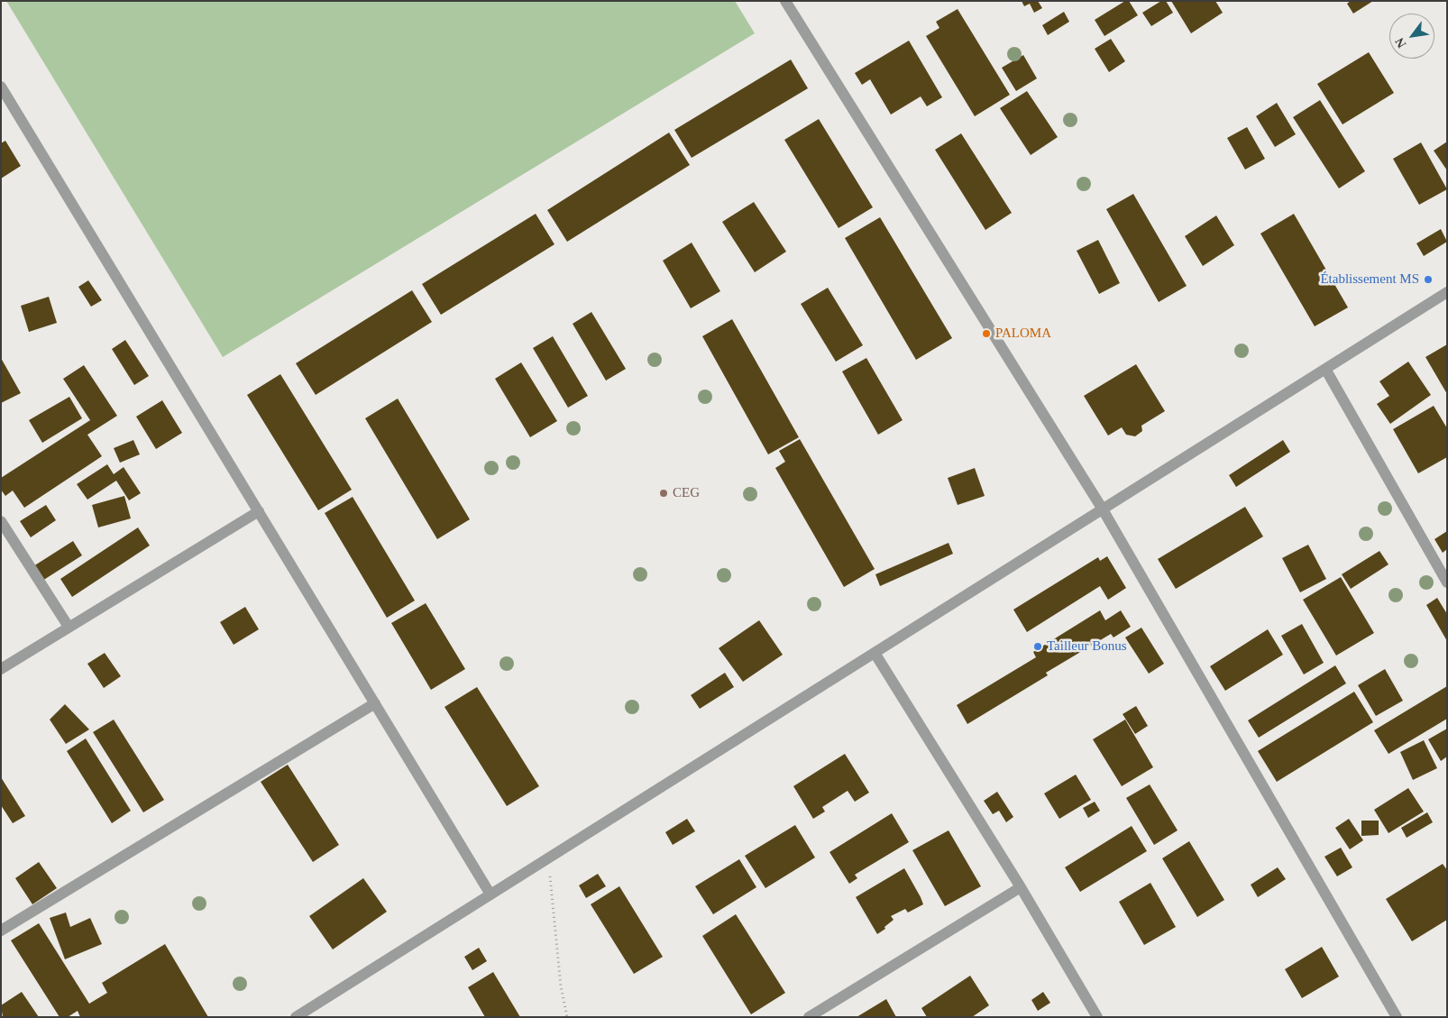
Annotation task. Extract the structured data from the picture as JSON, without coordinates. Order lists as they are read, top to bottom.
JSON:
{
  "places": [
    "Établissement MS",
    "PALOMA",
    "CEG",
    "Tailleur Bonus"
  ],
  "north": "bottom left"
}
